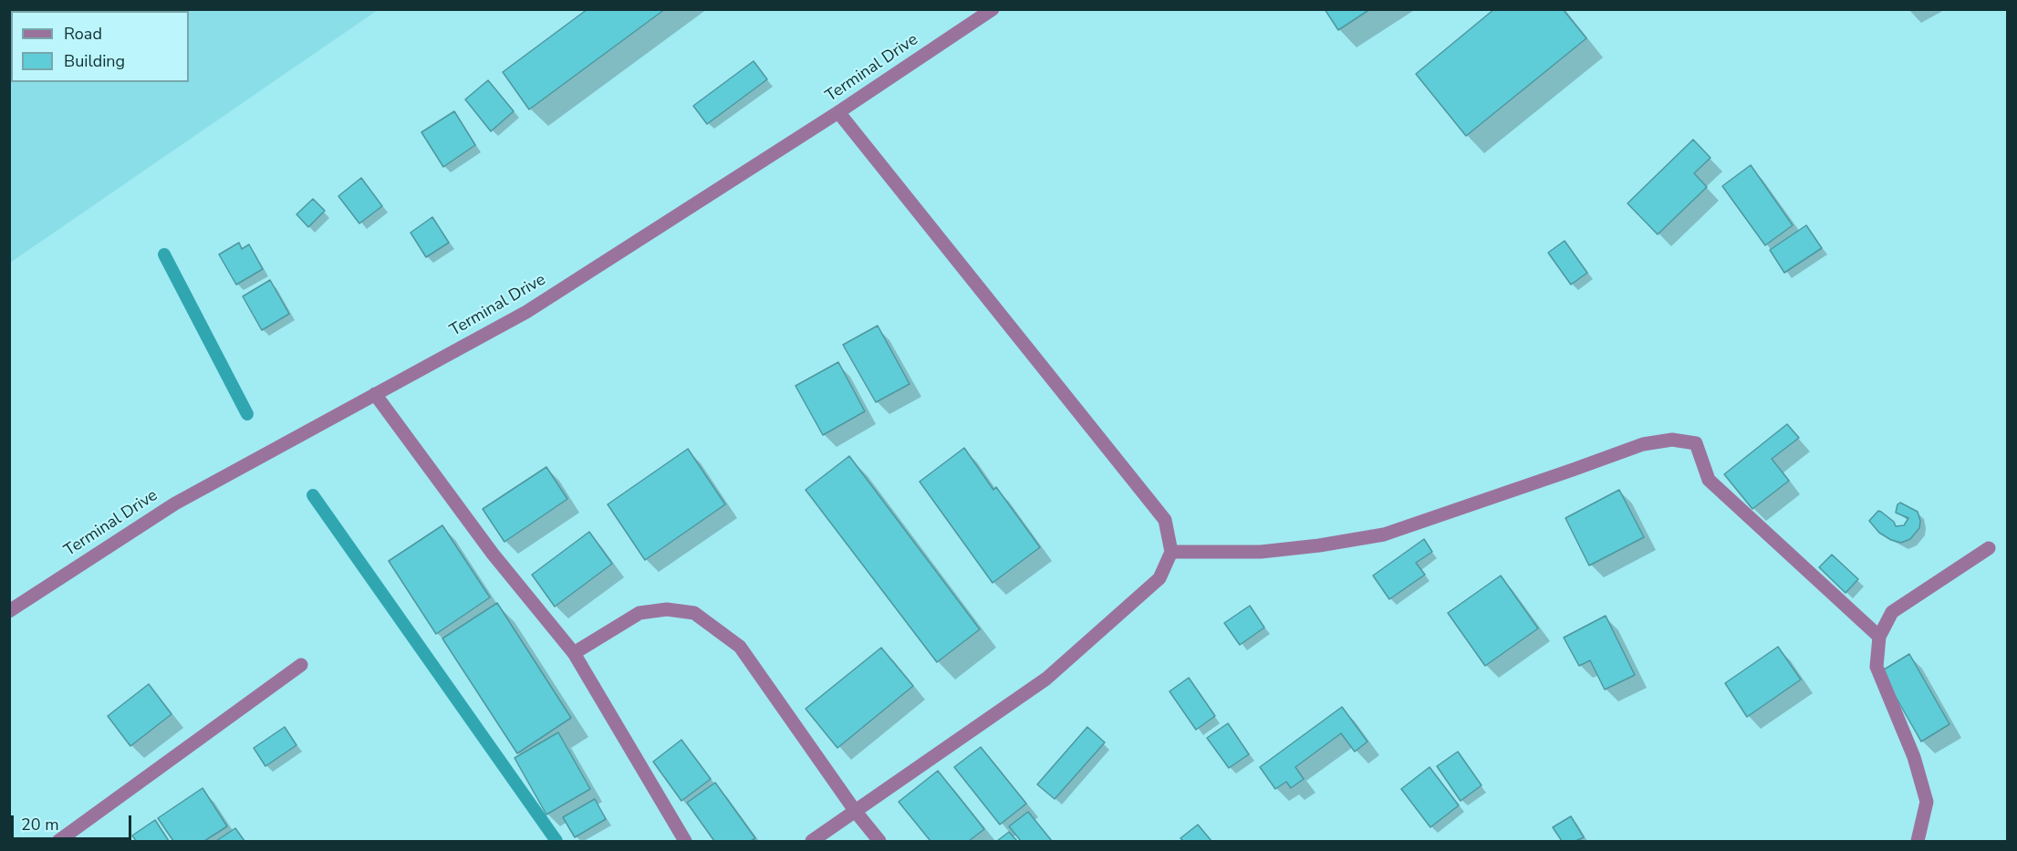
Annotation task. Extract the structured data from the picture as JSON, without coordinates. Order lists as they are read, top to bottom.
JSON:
{
  "streets": {
    "street": ["Terminal Drive"]
  },
  "legend": ["Road", "Building"],
  "scale_bar": "20 m"
}
